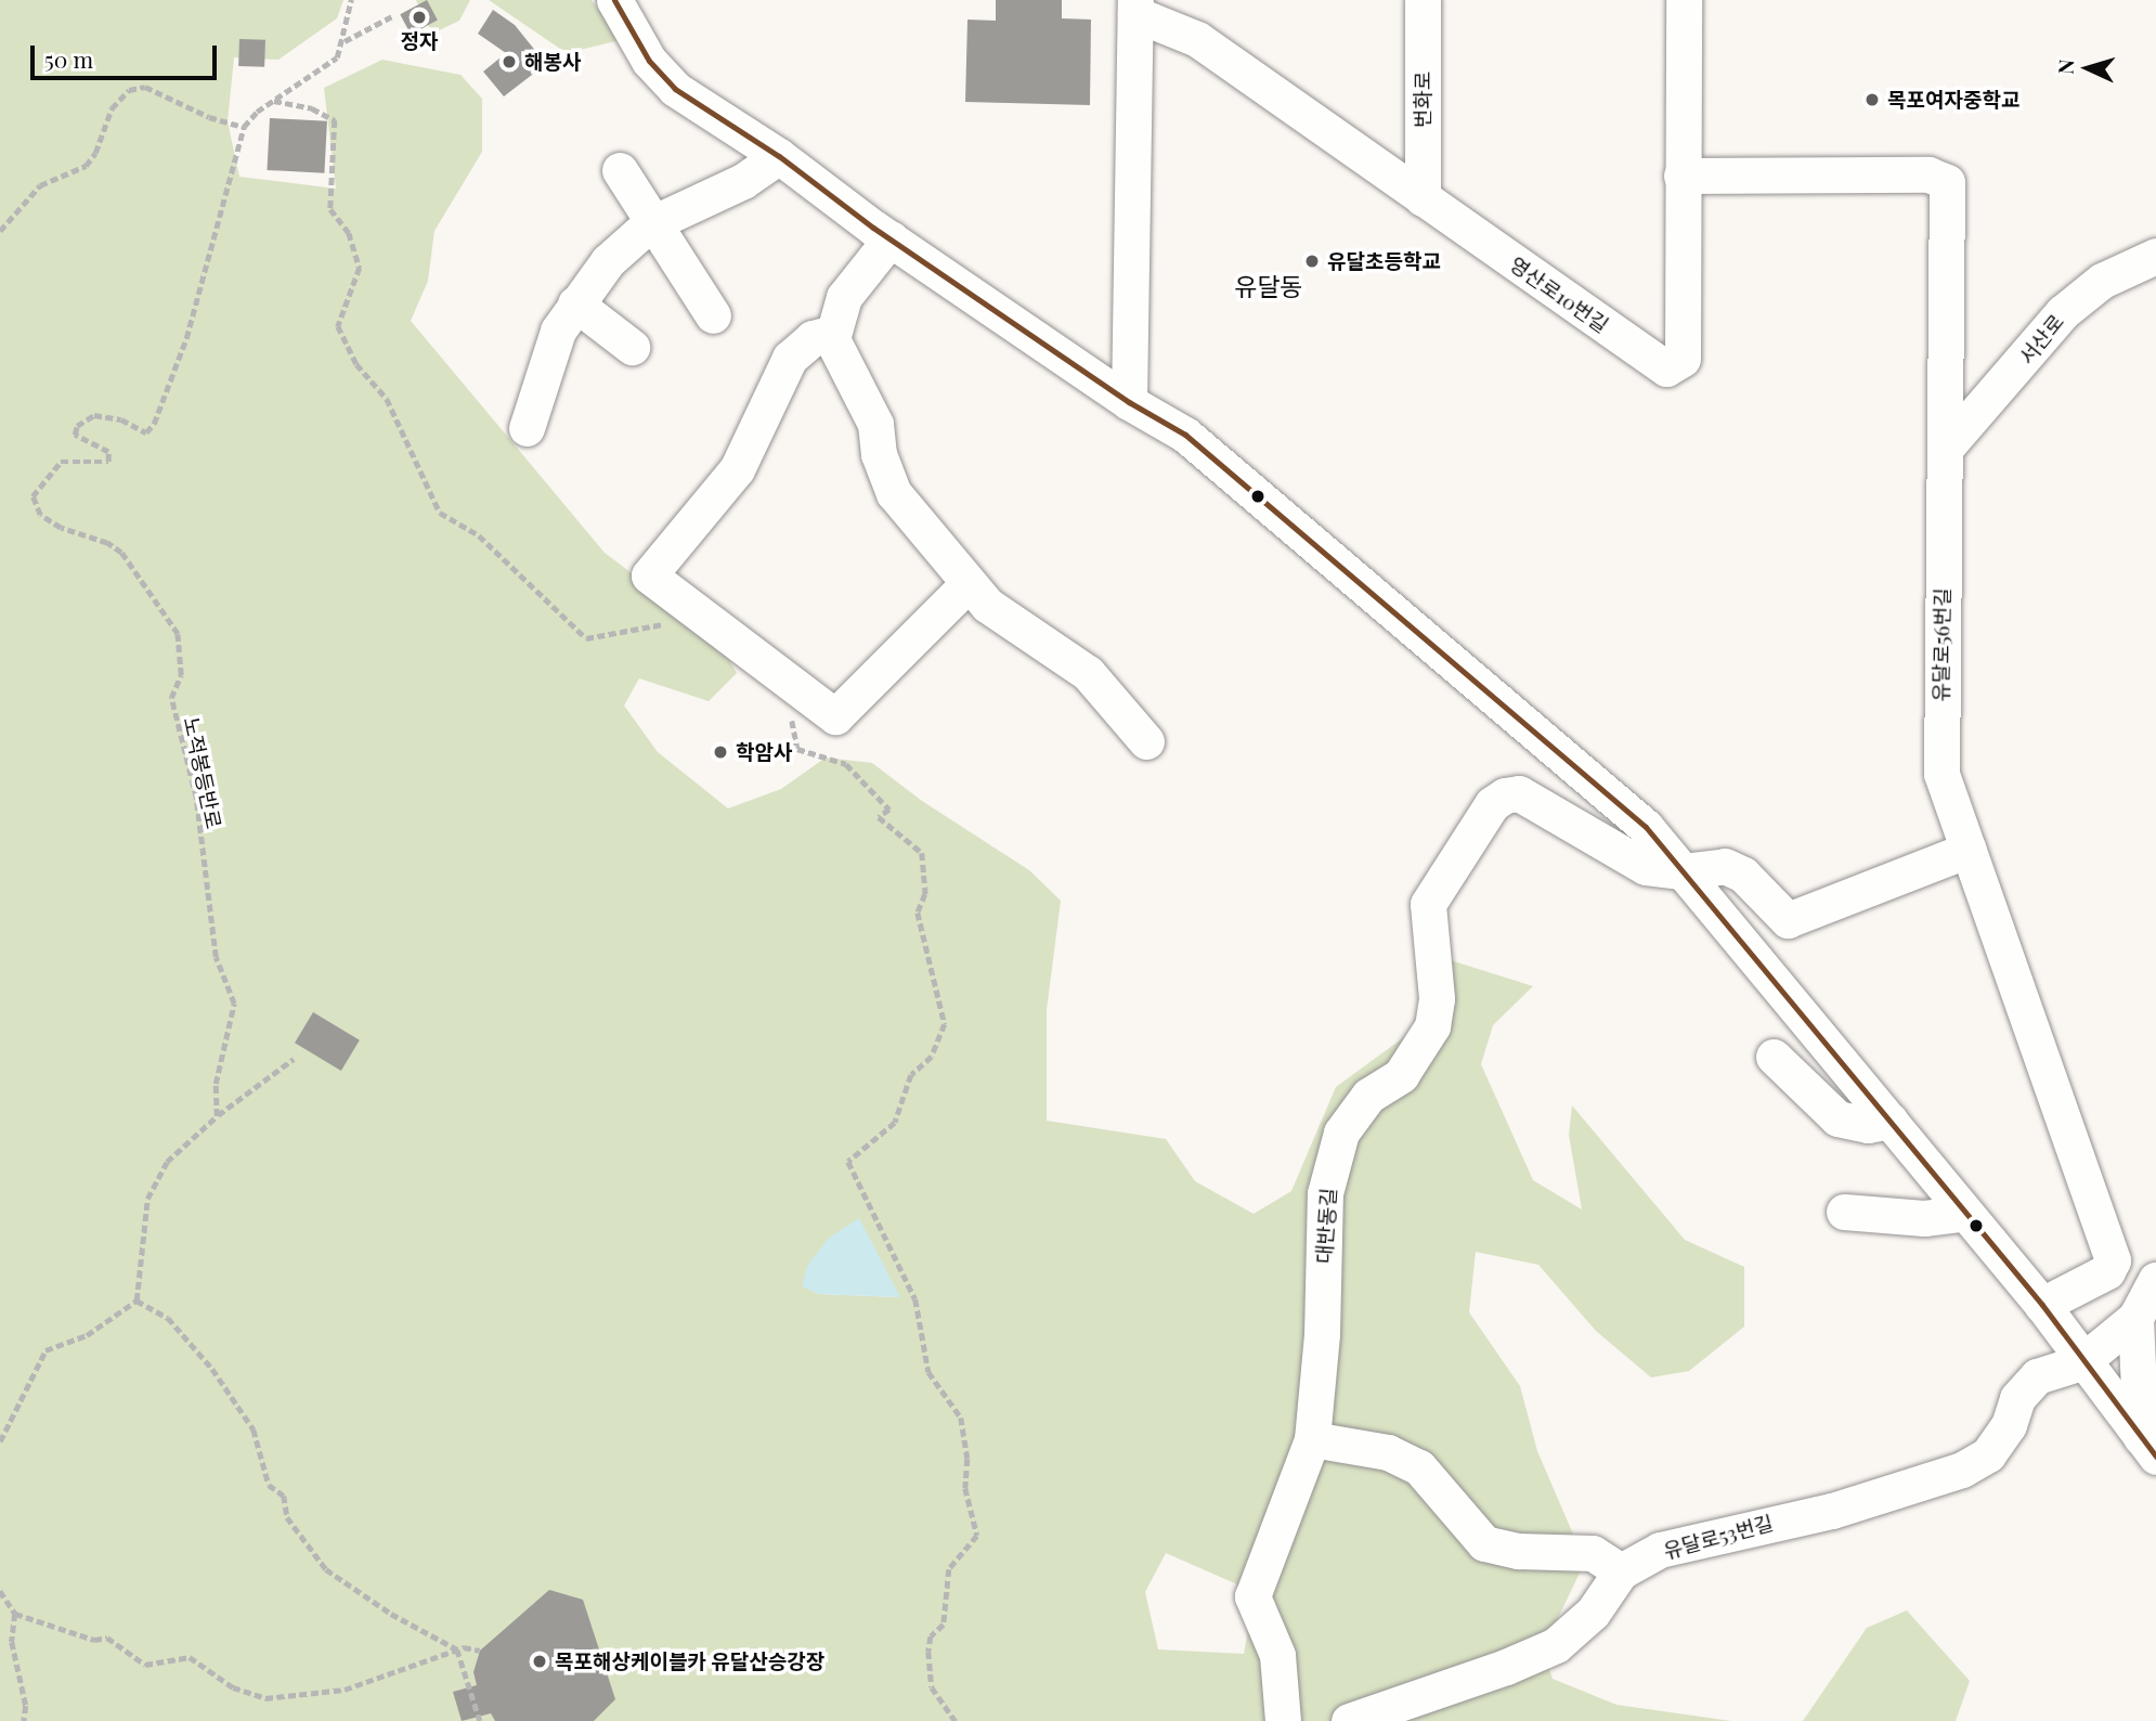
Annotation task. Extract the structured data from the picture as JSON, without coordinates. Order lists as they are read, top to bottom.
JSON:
{
  "streets": {
    "street": [
      "번화로",
      "영산로10번길",
      "서산로",
      "유달로56번길",
      "대반동길",
      "유달로53번길"
    ],
    "path": ["노적봉등반로"]
  },
  "crossings": [
    ["번화로", "영산로10번길"],
    ["영산로10번길", "유달로56번길"],
    ["서산로", "유달로56번길"]
  ],
  "districts": ["유달동"],
  "places": [
    "정자",
    "해봉사",
    "목포여자중학교",
    "유달초등학교",
    "학암사",
    "목포해상케이블카 유달산승강장"
  ],
  "scale_bar": "50 m",
  "north": "left"
}
